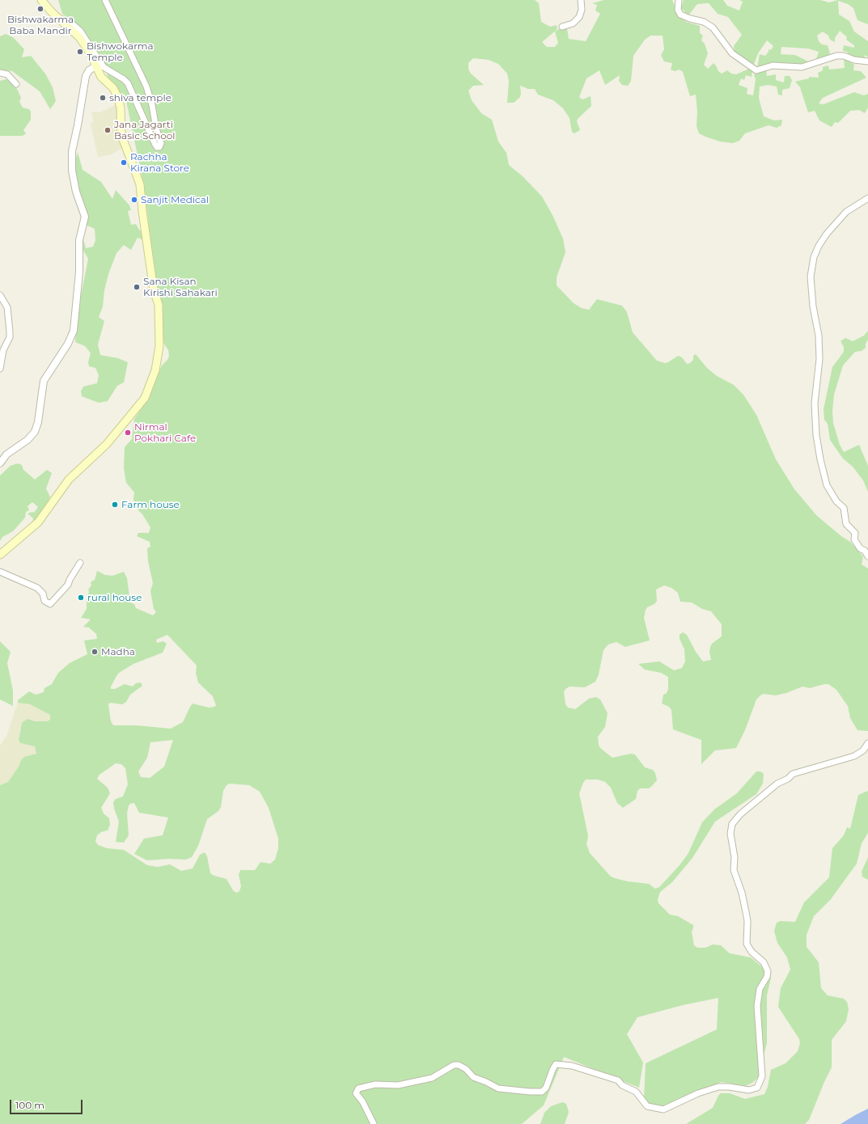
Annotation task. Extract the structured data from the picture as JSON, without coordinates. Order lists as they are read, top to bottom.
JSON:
{
  "places": [
    "Bishwakarma Baba Mandir",
    "Bishwokarma Temple",
    "shiva temple",
    "Jana Jagarti Basic School",
    "Rachha Kirana Store",
    "Sanjit Medical",
    "Sana Kisan Kirishi Sahakari",
    "Nirmal Pokhari Cafe",
    "Farm house",
    "rural house",
    "Madha"
  ],
  "scale_bar": "100 m"
}
